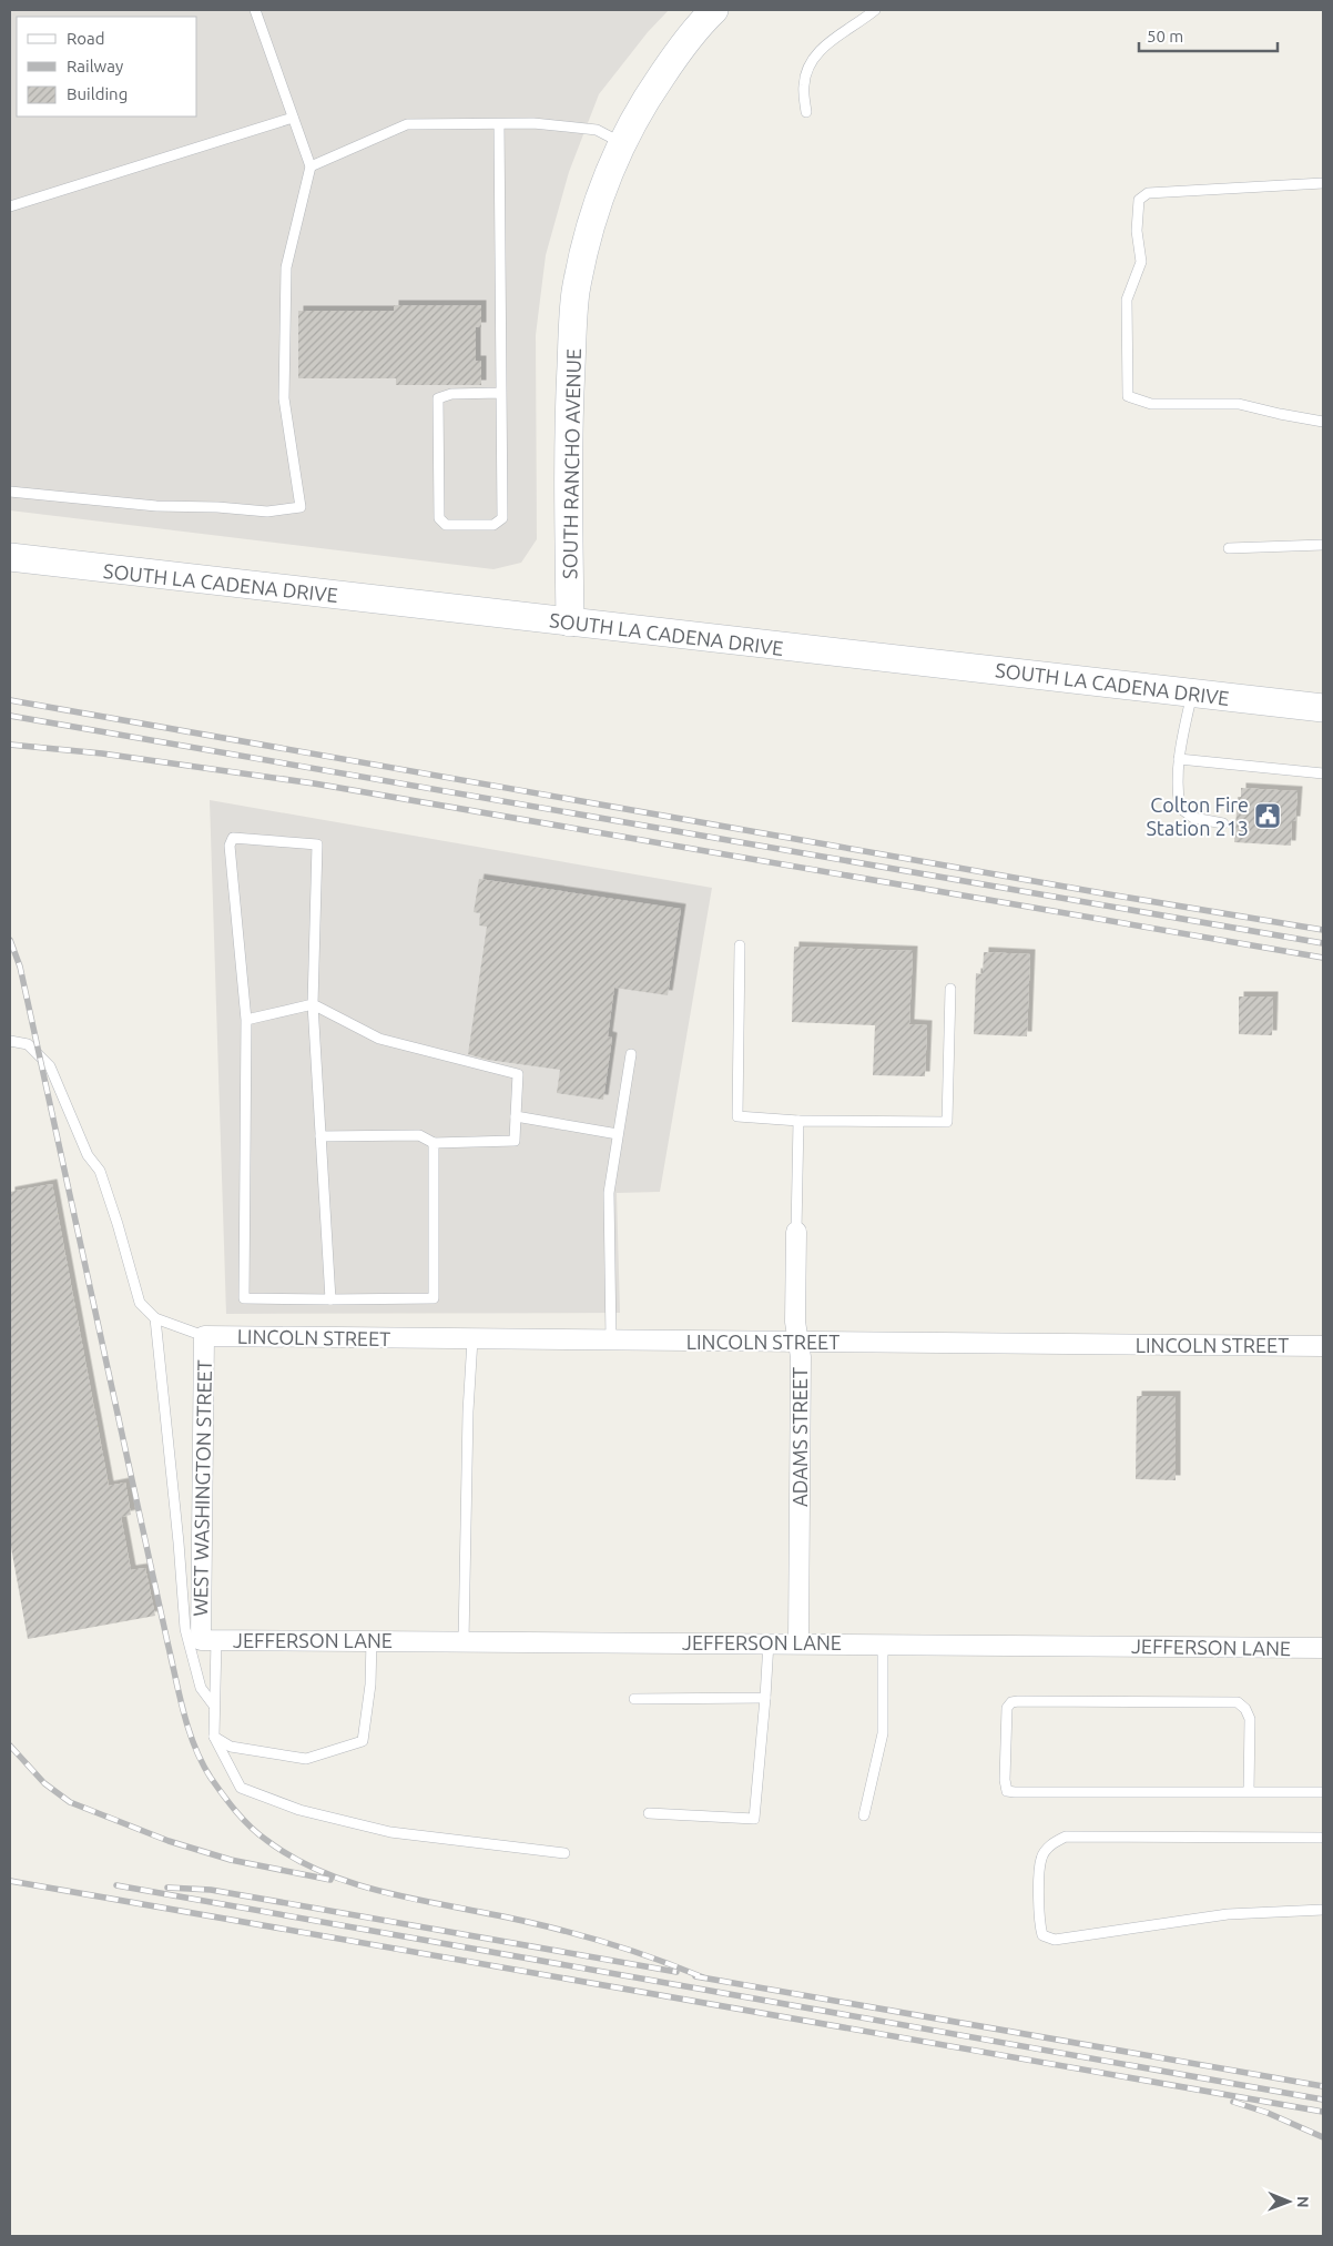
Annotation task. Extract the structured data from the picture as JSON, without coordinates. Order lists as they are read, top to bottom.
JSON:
{
  "streets": {
    "main road": ["SOUTH RANCHO AVENUE", "SOUTH LA CADENA DRIVE"],
    "street": [
      "LINCOLN STREET",
      "ADAMS STREET",
      "WEST WASHINGTON STREET",
      "JEFFERSON LANE"
    ]
  },
  "crossings": [
    ["SOUTH RANCHO AVENUE", "SOUTH LA CADENA DRIVE"],
    ["LINCOLN STREET", "ADAMS STREET"],
    ["LINCOLN STREET", "WEST WASHINGTON STREET"],
    ["ADAMS STREET", "JEFFERSON LANE"],
    ["WEST WASHINGTON STREET", "JEFFERSON LANE"]
  ],
  "places": {
    "public building": ["Colton Fire Station 213"]
  },
  "legend": ["Road", "Railway", "Building"],
  "scale_bar": "50 m",
  "north": "right"
}
